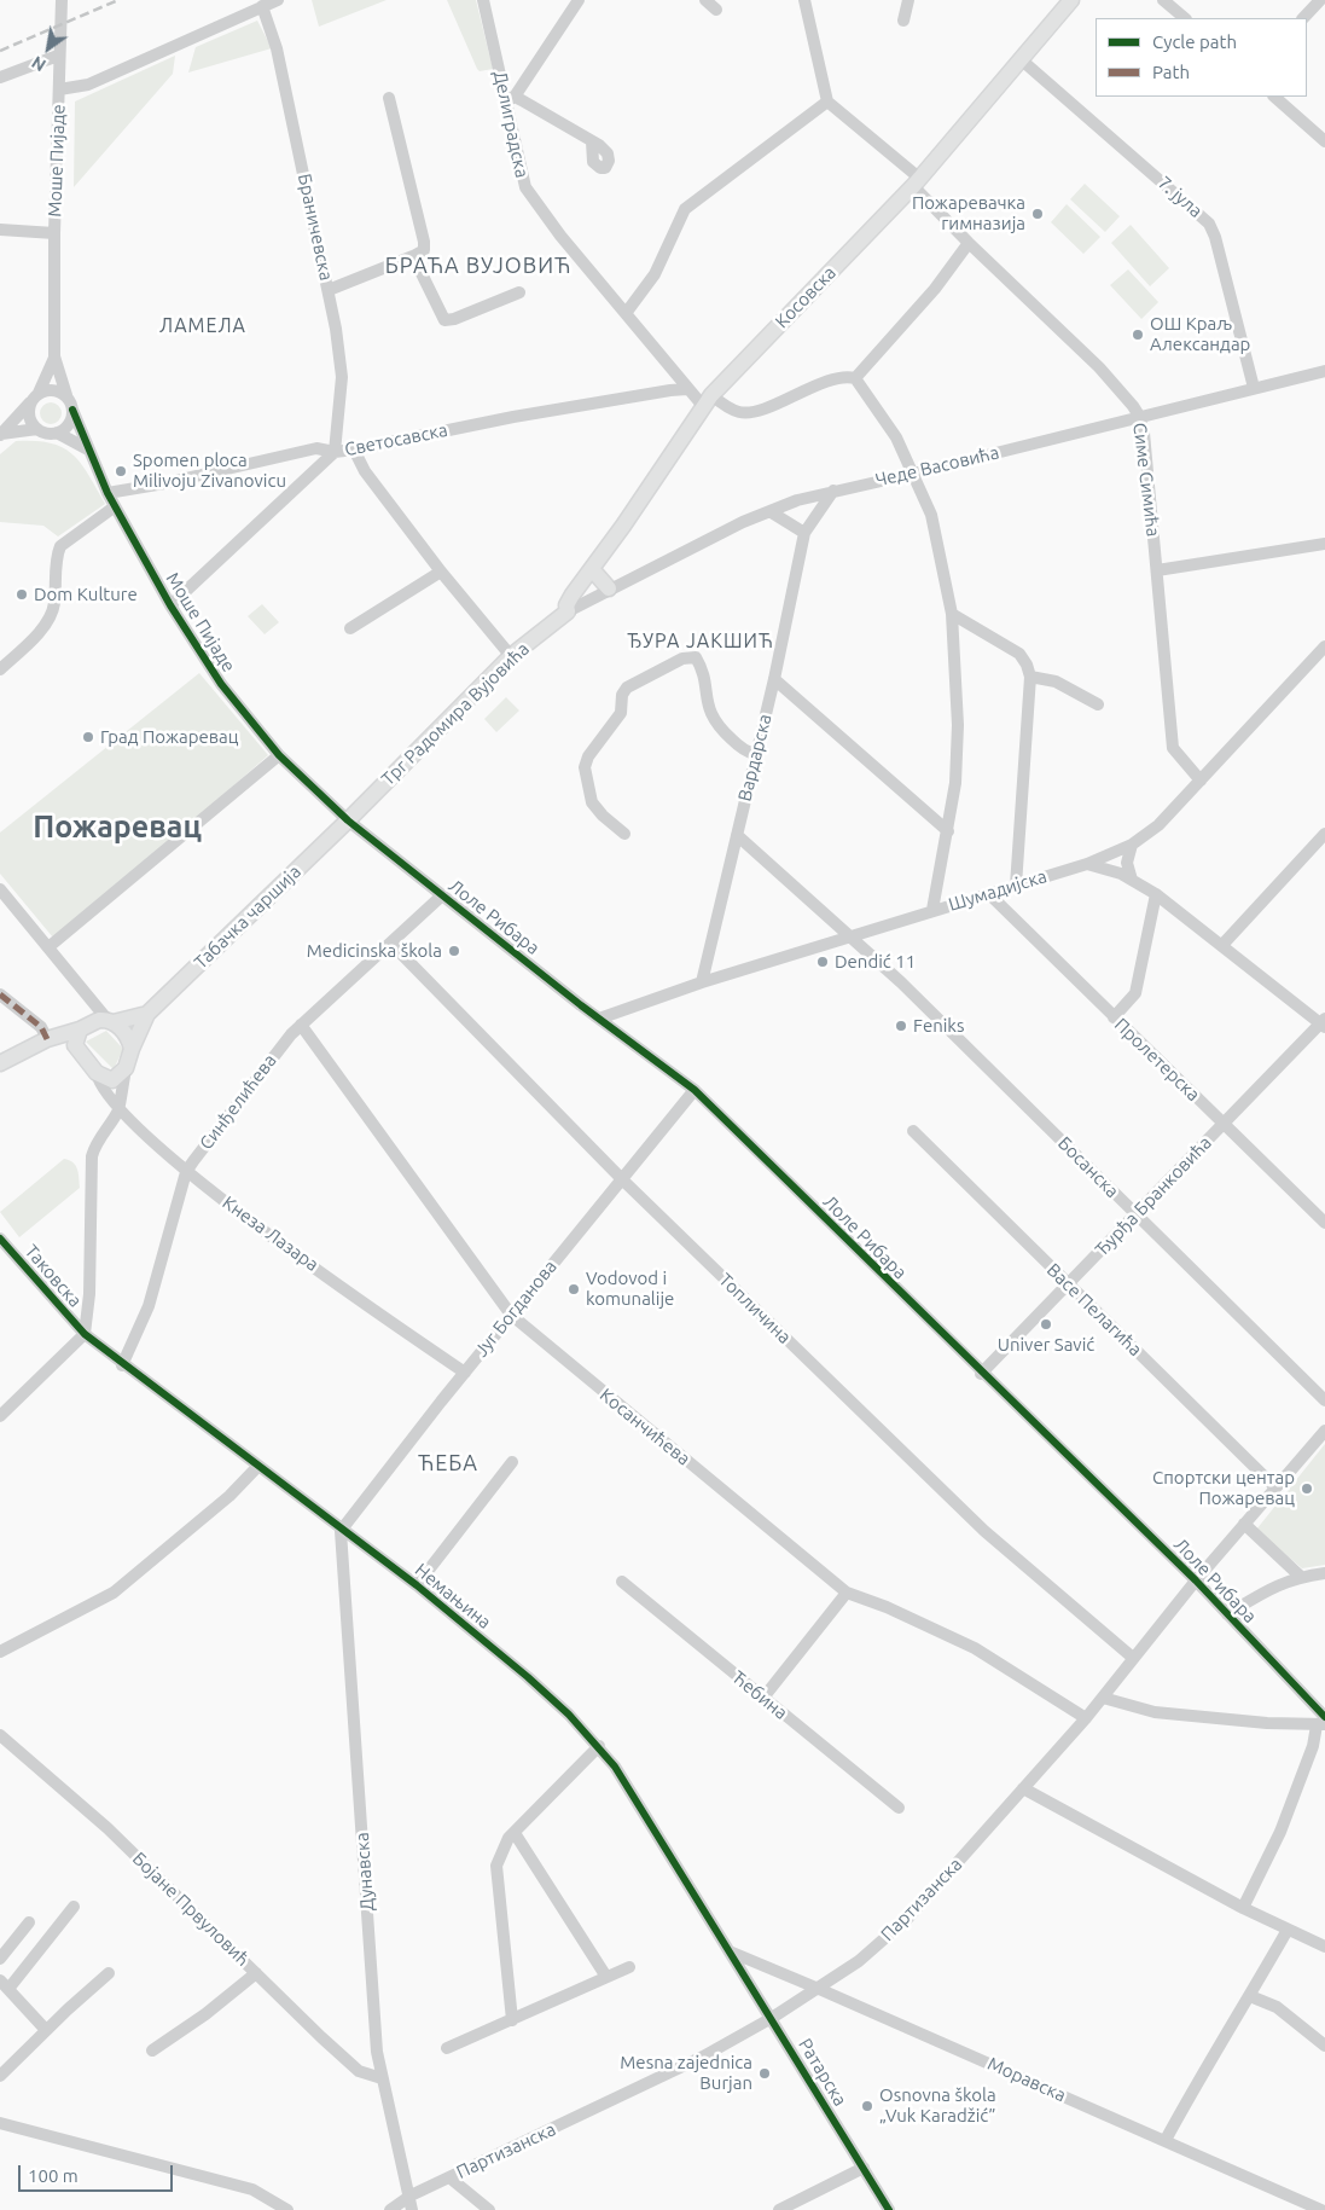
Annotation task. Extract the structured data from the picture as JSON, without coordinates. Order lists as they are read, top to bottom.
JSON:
{
  "streets": {
    "main road": ["Косовска", "Трг Радомира Вујовића", "Табачка чаршија"],
    "street": [
      "Делиградска",
      "Моше Пијаде",
      "7. јула",
      "Браничевска",
      "Светосавска",
      "Чеде Васовића",
      "Симе Симића",
      "Вардарска",
      "Шумадијска",
      "Лоле Рибара",
      "Пролетерска",
      "Синђелићева",
      "Босанска",
      "Ђурђа Бранковића",
      "Кнеза Лазара",
      "Таковска",
      "Југ Богданова",
      "Топличина",
      "Васе Пелагића",
      "Косанчићева",
      "Немањина",
      "Ћебина",
      "Дунавска",
      "Партизанска",
      "Бојане Првуловић",
      "Ратарска",
      "Моравска"
    ]
  },
  "crossings": [
    ["Делиградска", "Косовска"],
    ["Делиградска", "Светосавска"],
    ["Моше Пијаде", "Светосавска"],
    ["Моше Пијаде", "Трг Радомира Вујовића"],
    ["Моше Пијаде", "Табачка чаршија"],
    ["Моше Пијаде", "Лоле Рибара"],
    ["7. јула", "Косовска"],
    ["7. јула", "Чеде Васовића"],
    ["Браничевска", "Светосавска"],
    ["Косовска", "Чеде Васовића"],
    ["Косовска", "Симе Симића"],
    ["Косовска", "Трг Радомира Вујовића"],
    ["Чеде Васовића", "Симе Симића"],
    ["Чеде Васовића", "Трг Радомира Вујовића"],
    ["Чеде Васовића", "Вардарска"],
    ["Симе Симића", "Шумадијска"],
    ["Трг Радомира Вујовића", "Табачка чаршија"],
    ["Трг Радомира Вујовића", "Лоле Рибара"],
    ["Вардарска", "Шумадијска"],
    ["Вардарска", "Босанска"],
    ["Шумадијска", "Лоле Рибара"],
    ["Шумадијска", "Пролетерска"],
    ["Шумадијска", "Босанска"],
    ["Табачка чаршија", "Лоле Рибара"],
    ["Табачка чаршија", "Кнеза Лазара"],
    ["Лоле Рибара", "Синђелићева"],
    ["Лоле Рибара", "Ђурђа Бранковића"],
    ["Лоле Рибара", "Југ Богданова"],
    ["Лоле Рибара", "Партизанска"],
    ["Пролетерска", "Ђурђа Бранковића"],
    ["Синђелићева", "Кнеза Лазара"],
    ["Синђелићева", "Топличина"],
    ["Синђелићева", "Косанчићева"],
    ["Синђелићева", "Немањина"],
    ["Босанска", "Ђурђа Бранковића"],
    ["Ђурђа Бранковића", "Васе Пелагића"],
    ["Кнеза Лазара", "Југ Богданова"],
    ["Таковска", "Немањина"],
    ["Југ Богданова", "Топличина"],
    ["Југ Богданова", "Косанчићева"],
    ["Југ Богданова", "Немањина"],
    ["Југ Богданова", "Дунавска"],
    ["Топличина", "Партизанска"],
    ["Васе Пелагића", "Партизанска"],
    ["Косанчићева", "Партизанска"],
    ["Немањина", "Дунавска"],
    ["Немањина", "Ратарска"],
    ["Немањина", "Моравска"],
    ["Дунавска", "Партизанска"],
    ["Дунавска", "Бојане Првуловић"],
    ["Партизанска", "Ратарска"],
    ["Партизанска", "Моравска"],
    ["Ратарска", "Моравска"]
  ],
  "districts": [
    "БРАЋА ВУЈОВИЋ",
    "ЛАМЕЛА",
    "ЂУРА ЈАКШИЋ",
    "Пожаревац",
    "ЋЕБА"
  ],
  "places": [
    "Пожаревачка гимназија",
    "ОШ Краљ Александар",
    "Spomen ploca Milivoju Zivanovicu",
    "Dom Kulture",
    "Град Пожаревац",
    "Medicinska škola",
    "Dendić 11",
    "Feniks",
    "Vodovod i komunalije",
    "Univer Savić",
    "Спортски центар Пожаревац",
    "Mesna zajednica Burjan",
    "Osnovna škola „Vuk Karadžić”"
  ],
  "legend": ["Cycle path", "Path"],
  "scale_bar": "100 m",
  "north": "bottom left"
}
